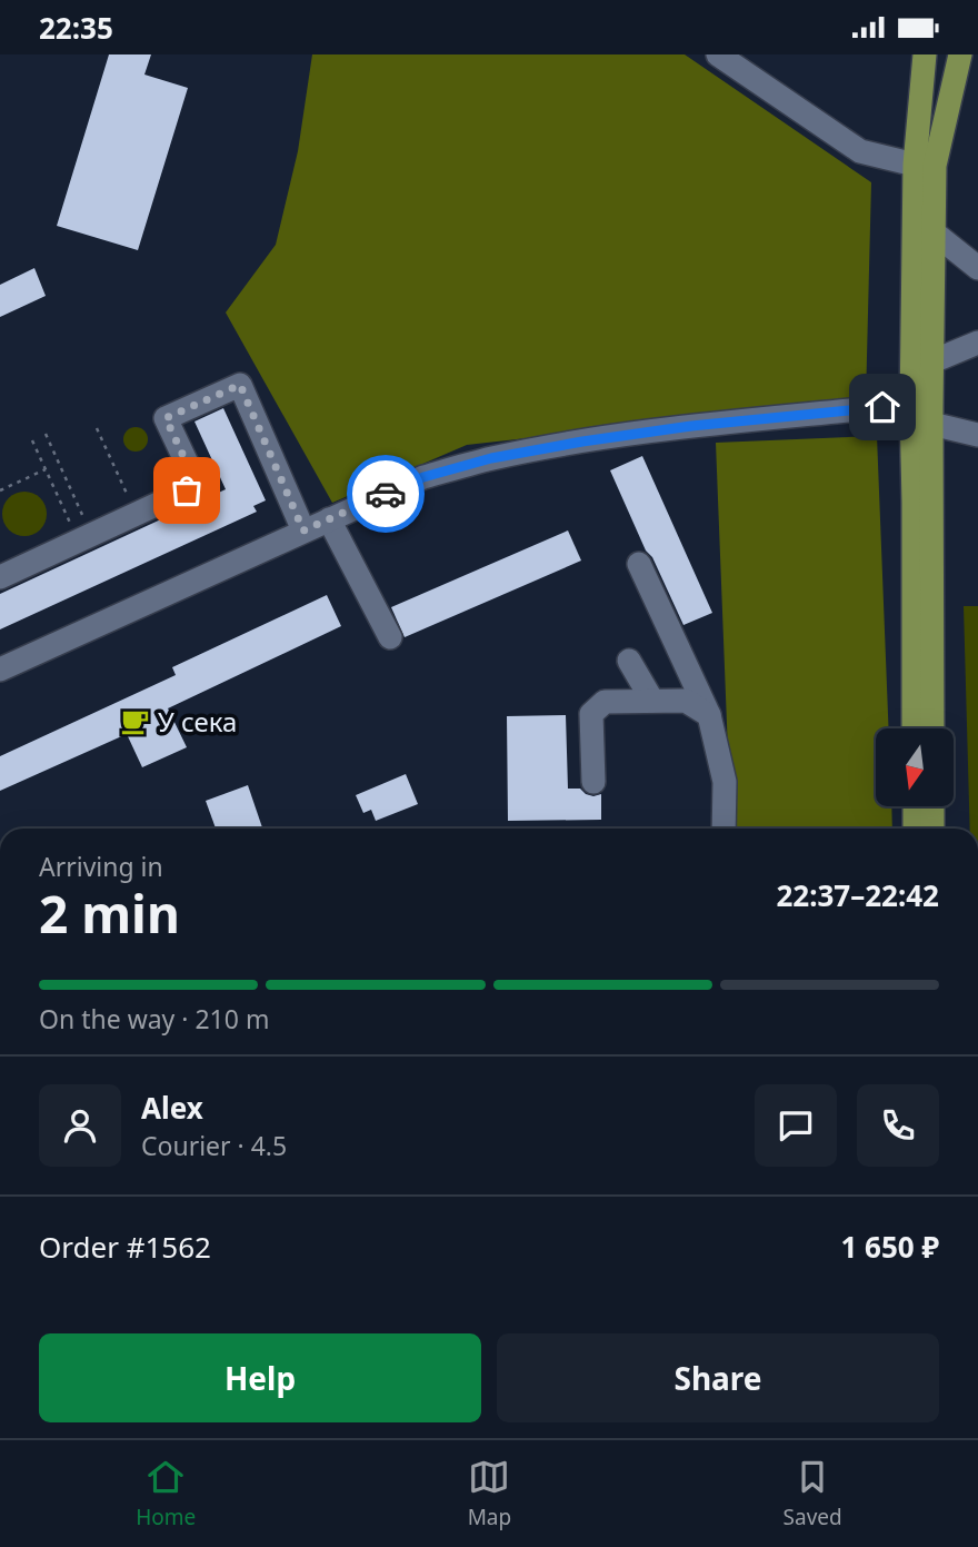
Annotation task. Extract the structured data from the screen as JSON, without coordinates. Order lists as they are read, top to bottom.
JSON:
{
  "places": {
    "cafe": ["У сека"]
  },
  "north": "bottom",
  "page": {
    "status": "22:35",
    "heading": ["2 min", "Arriving in", "22:37–22:42"],
    "panel": [
      "Alex",
      "Courier · 4.5",
      "Order #1562",
      "1 650 ₽"
    ],
    "bar": "On the way · 210 m",
    "buttons": ["Help", "Share"],
    "tabs": ["Home", "Map", "Saved"]
  }
}
